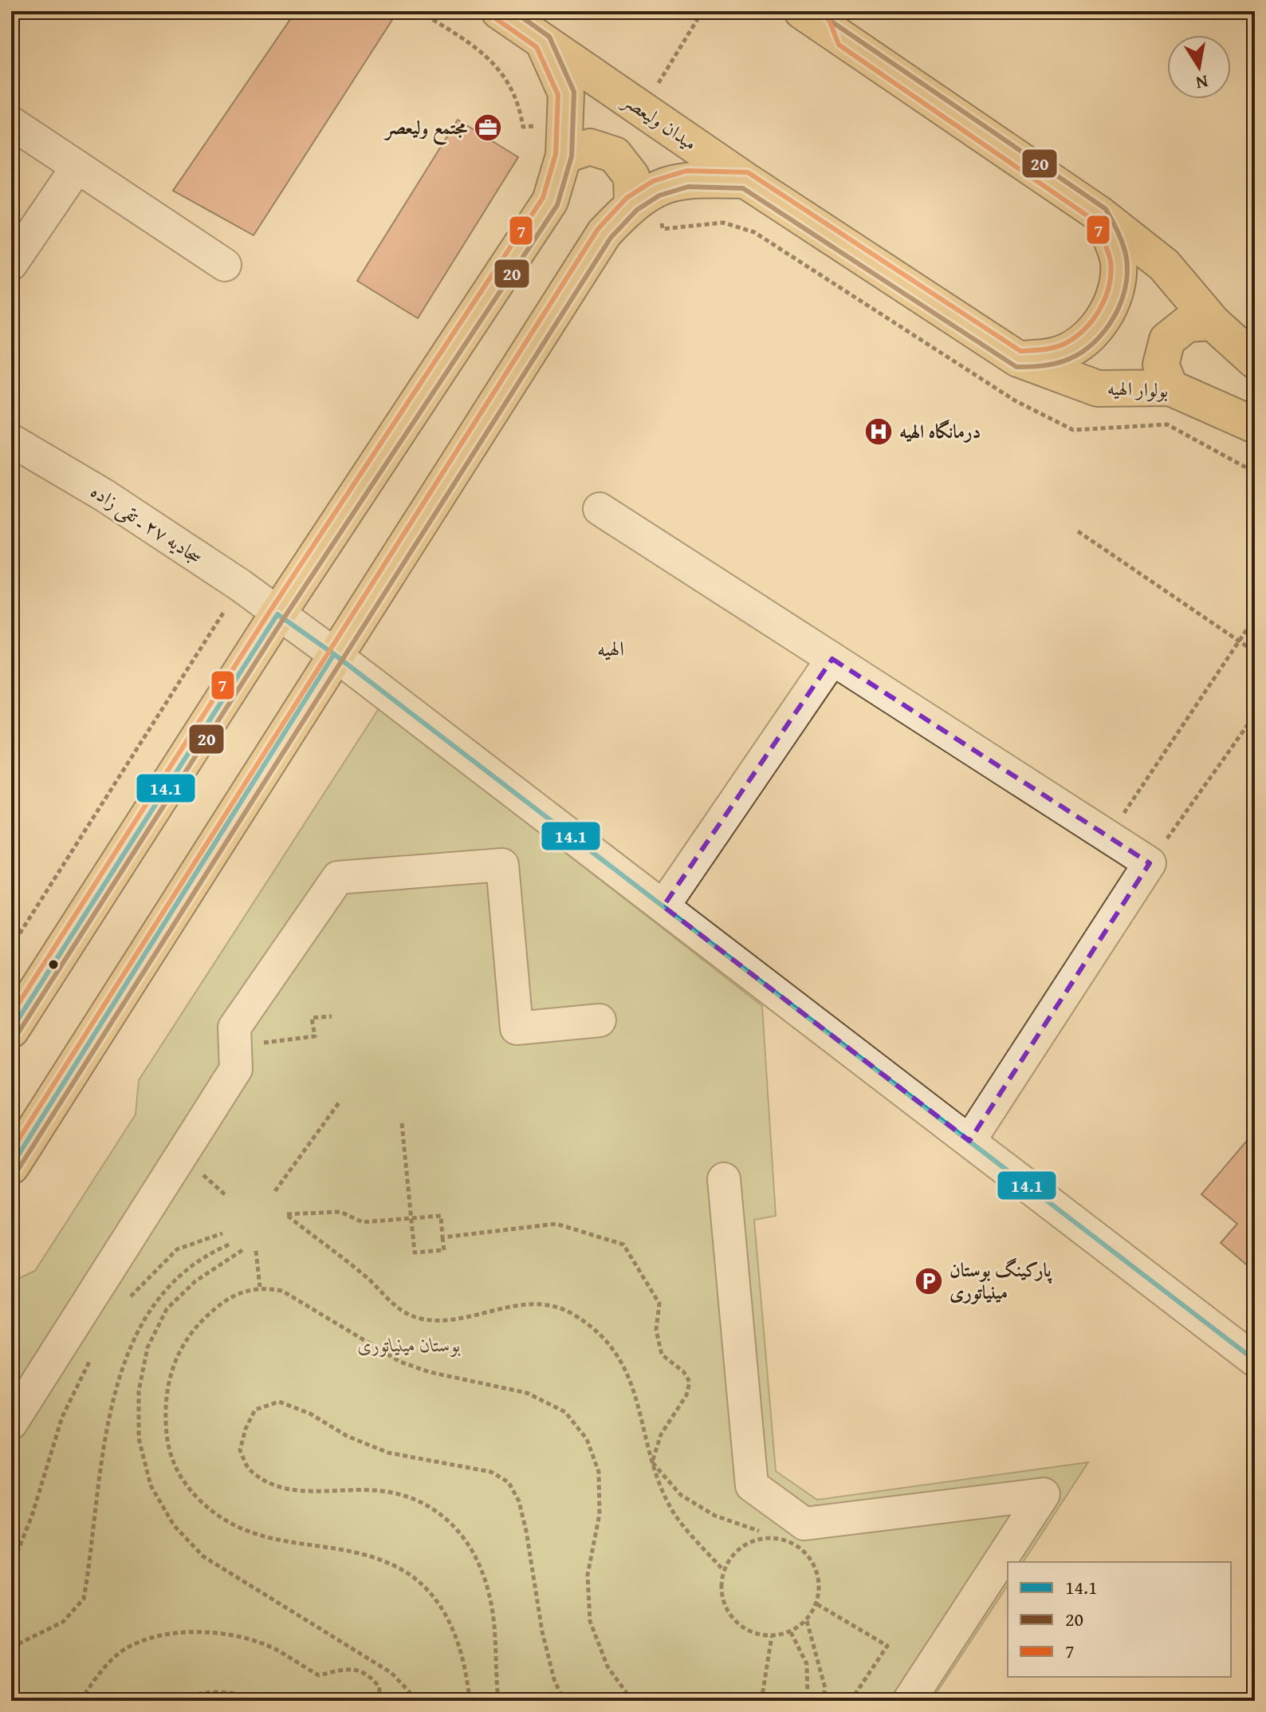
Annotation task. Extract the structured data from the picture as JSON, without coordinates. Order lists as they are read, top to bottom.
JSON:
{
  "streets": {
    "main road": ["میدان ولیعصر", "بولوار الهیه"],
    "street": ["سجادیه ۲۷ ـ تقی زاده"]
  },
  "crossings": [
    ["میدان ولیعصر", "بولوار الهیه"]
  ],
  "districts": ["الهیه"],
  "parks": ["بوستان مینیاتوری"],
  "places": {
    "office": ["مجتمع ولیعصر"],
    "hospital": ["درمانگاه الهیه"],
    "parking": ["پارکینگ بوستان مینیاتوری"]
  },
  "lines": ["transit line 20", "transit line 7", "transit line 14.1"],
  "legend": ["14.1", "20", "7"],
  "north": "bottom"
}
